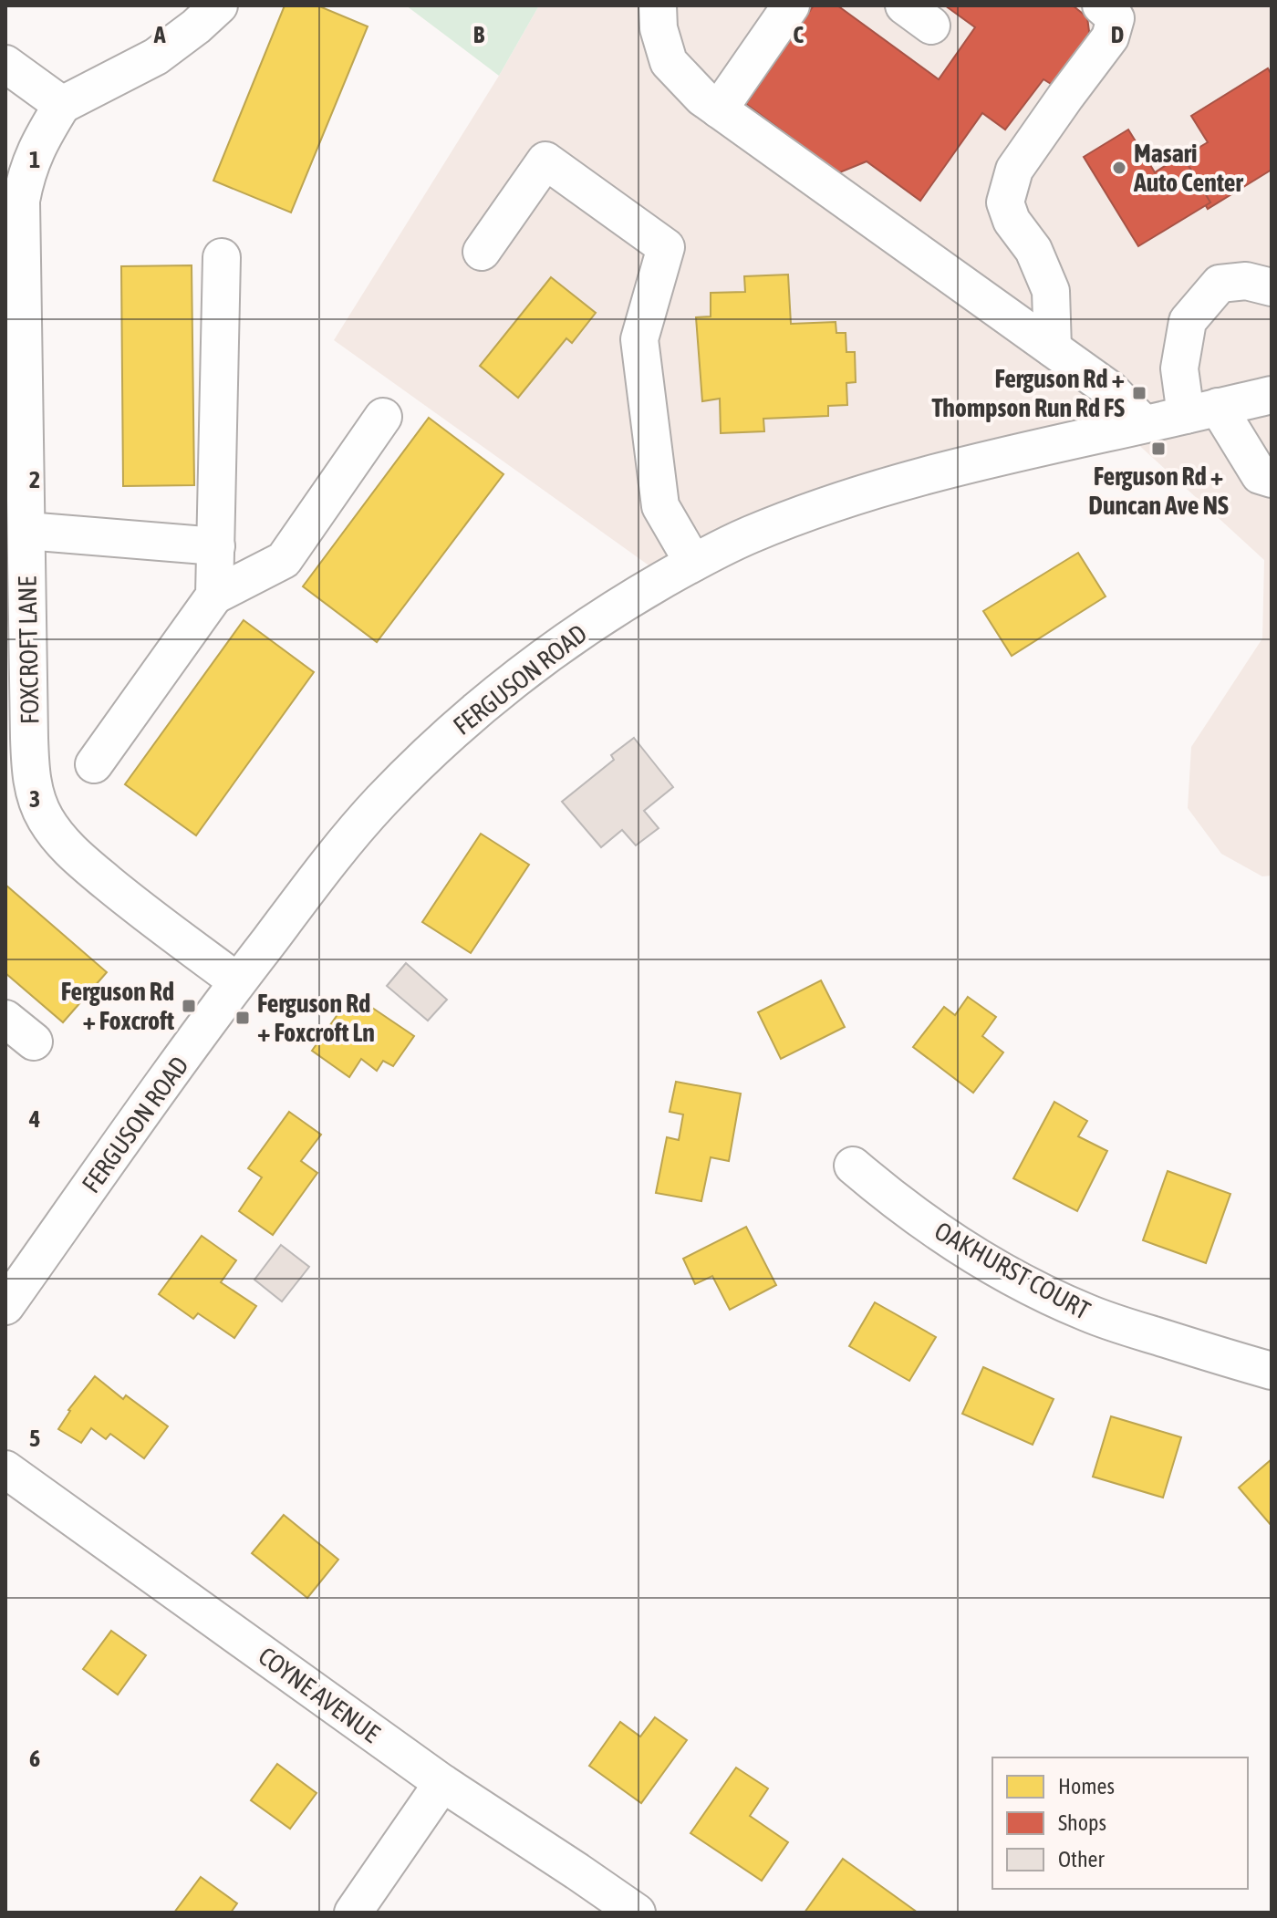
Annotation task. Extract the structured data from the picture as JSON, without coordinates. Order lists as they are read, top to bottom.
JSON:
{
  "streets": {
    "street": [
      "FOXCROFT LANE",
      "FERGUSON ROAD",
      "OAKHURST COURT",
      "COYNE AVENUE"
    ]
  },
  "crossings": [
    ["FOXCROFT LANE", "FERGUSON ROAD"]
  ],
  "places": {
    "other": ["Masari Auto Center"],
    "transit": [
      "Ferguson Rd + Thompson Run Rd FS",
      "Ferguson Rd + Duncan Ave NS",
      "Ferguson Rd + Foxcroft",
      "Ferguson Rd + Foxcroft Ln"
    ]
  },
  "legend": ["Homes", "Shops", "Other"],
  "grid": {
    "columns": [
      "A",
      "B",
      "C",
      "D"
    ],
    "rows": [
      "1",
      "2",
      "3",
      "4",
      "5",
      "6"
    ]
  }
}
